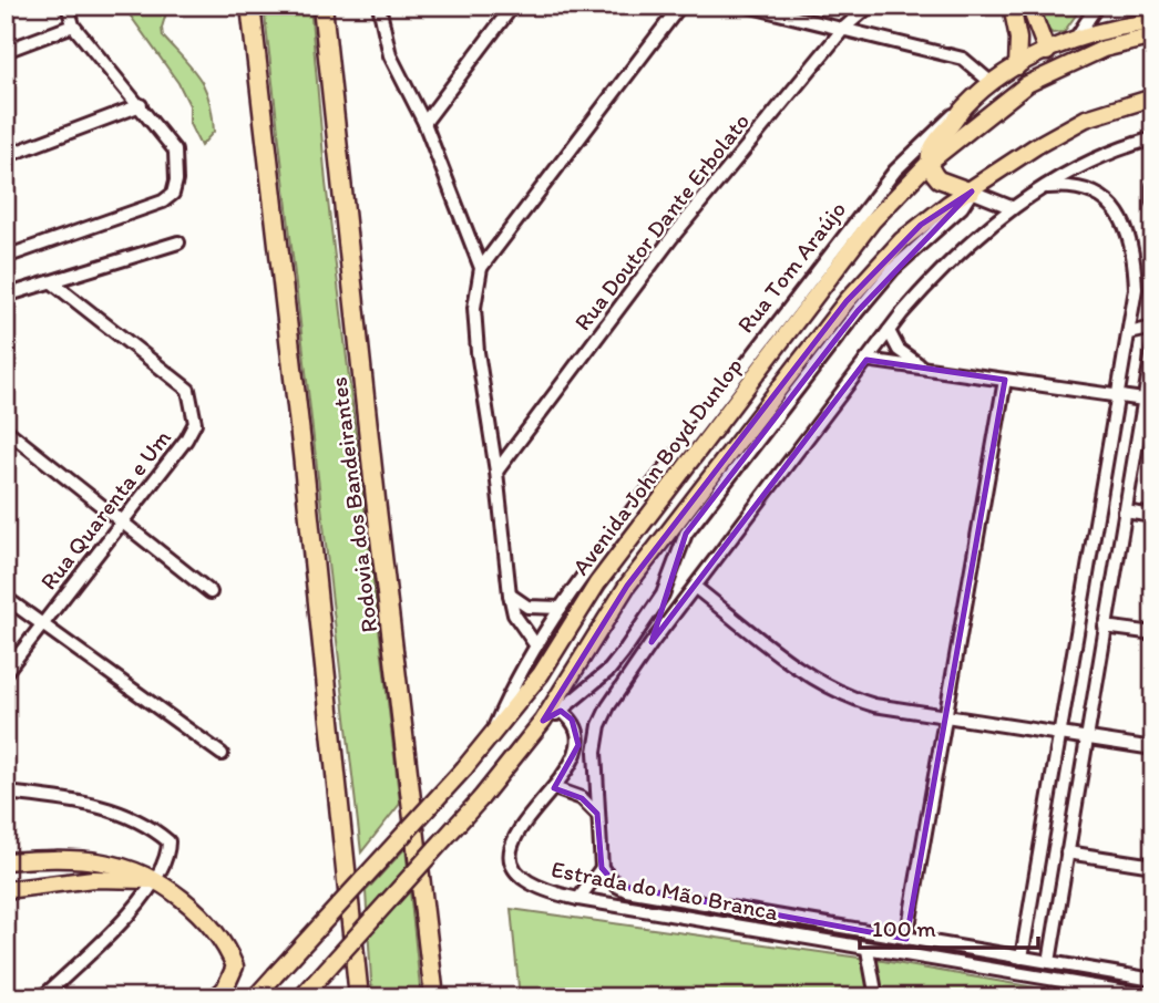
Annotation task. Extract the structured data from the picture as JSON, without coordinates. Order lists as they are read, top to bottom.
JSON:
{
  "streets": {
    "highway": ["Rodovia dos Bandeirantes"],
    "main road": ["Avenida John Boyd Dunlop"],
    "street": [
      "Rua Doutor Dante Erbolato",
      "Rua Tom Araújo",
      "Rua Quarenta e Um",
      "Estrada do Mão Branca"
    ]
  },
  "crossings": [
    ["Rua Tom Araújo", "Avenida John Boyd Dunlop"]
  ],
  "scale_bar": "100 m"
}
